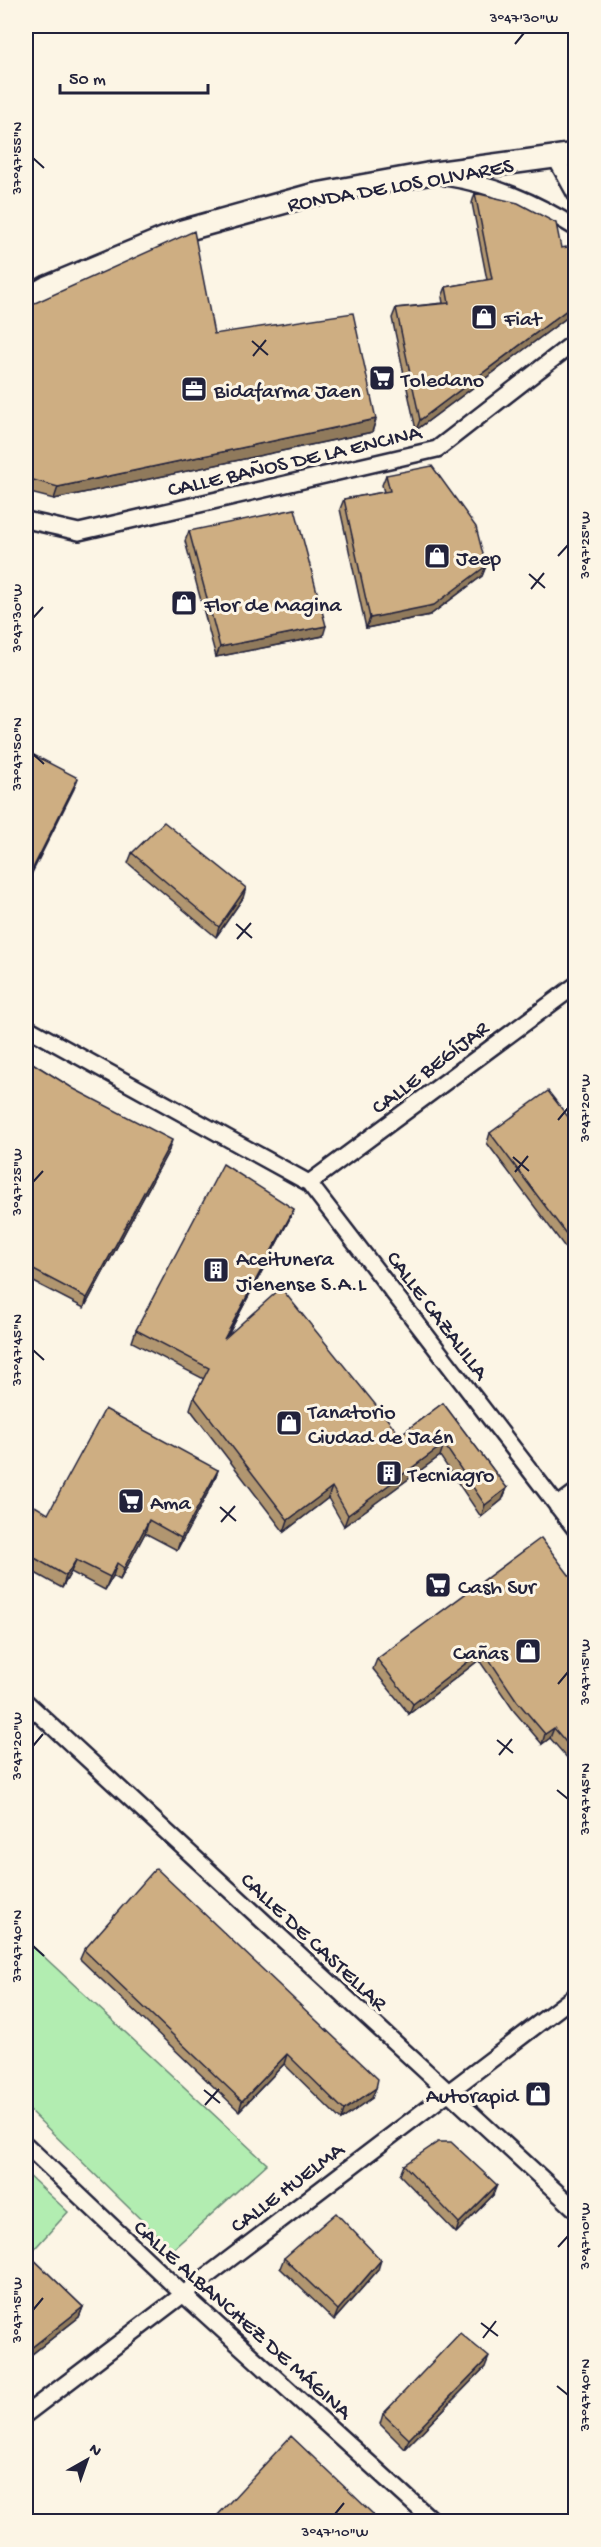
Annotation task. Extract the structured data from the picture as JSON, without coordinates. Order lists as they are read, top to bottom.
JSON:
{
  "streets": {
    "main road": ["RONDA DE LOS OLIVARES"],
    "street": [
      "CALLE BAÑOS DE LA ENCINA",
      "CALLE BEGÍJAR",
      "CALLE CAZALILLA",
      "CALLE DE CASTELLAR",
      "CALLE HUELMA",
      "CALLE ALBANCHEZ DE MÁGINA"
    ]
  },
  "crossings": [
    ["CALLE BEGÍJAR", "CALLE CAZALILLA"],
    ["CALLE DE CASTELLAR", "CALLE HUELMA"],
    ["CALLE HUELMA", "CALLE ALBANCHEZ DE MÁGINA"]
  ],
  "places": {
    "shop": [
      "Fiat",
      "Jeep",
      "Flor de Magina",
      "Tanatorio Ciudad de Jaén",
      "Cañas",
      "Autorapid"
    ],
    "supermarket": ["Toledano", "Ama", "Cash Sur"],
    "office": ["Bidafarma Jaen"],
    "building": ["Aceitunera Jienense S.A.L", "Tecniagro"]
  },
  "scale_bar": "50 m",
  "north": "top right",
  "coordinates": [
    "3°47'30\"W",
    "37°47'55\"N",
    "3°47'25\"W",
    "37°47'50\"N",
    "3°47'20\"W",
    "37°47'45\"N",
    "3°47'15\"W",
    "37°47'40\"N",
    "3°47'10\"W"
  ]
}
